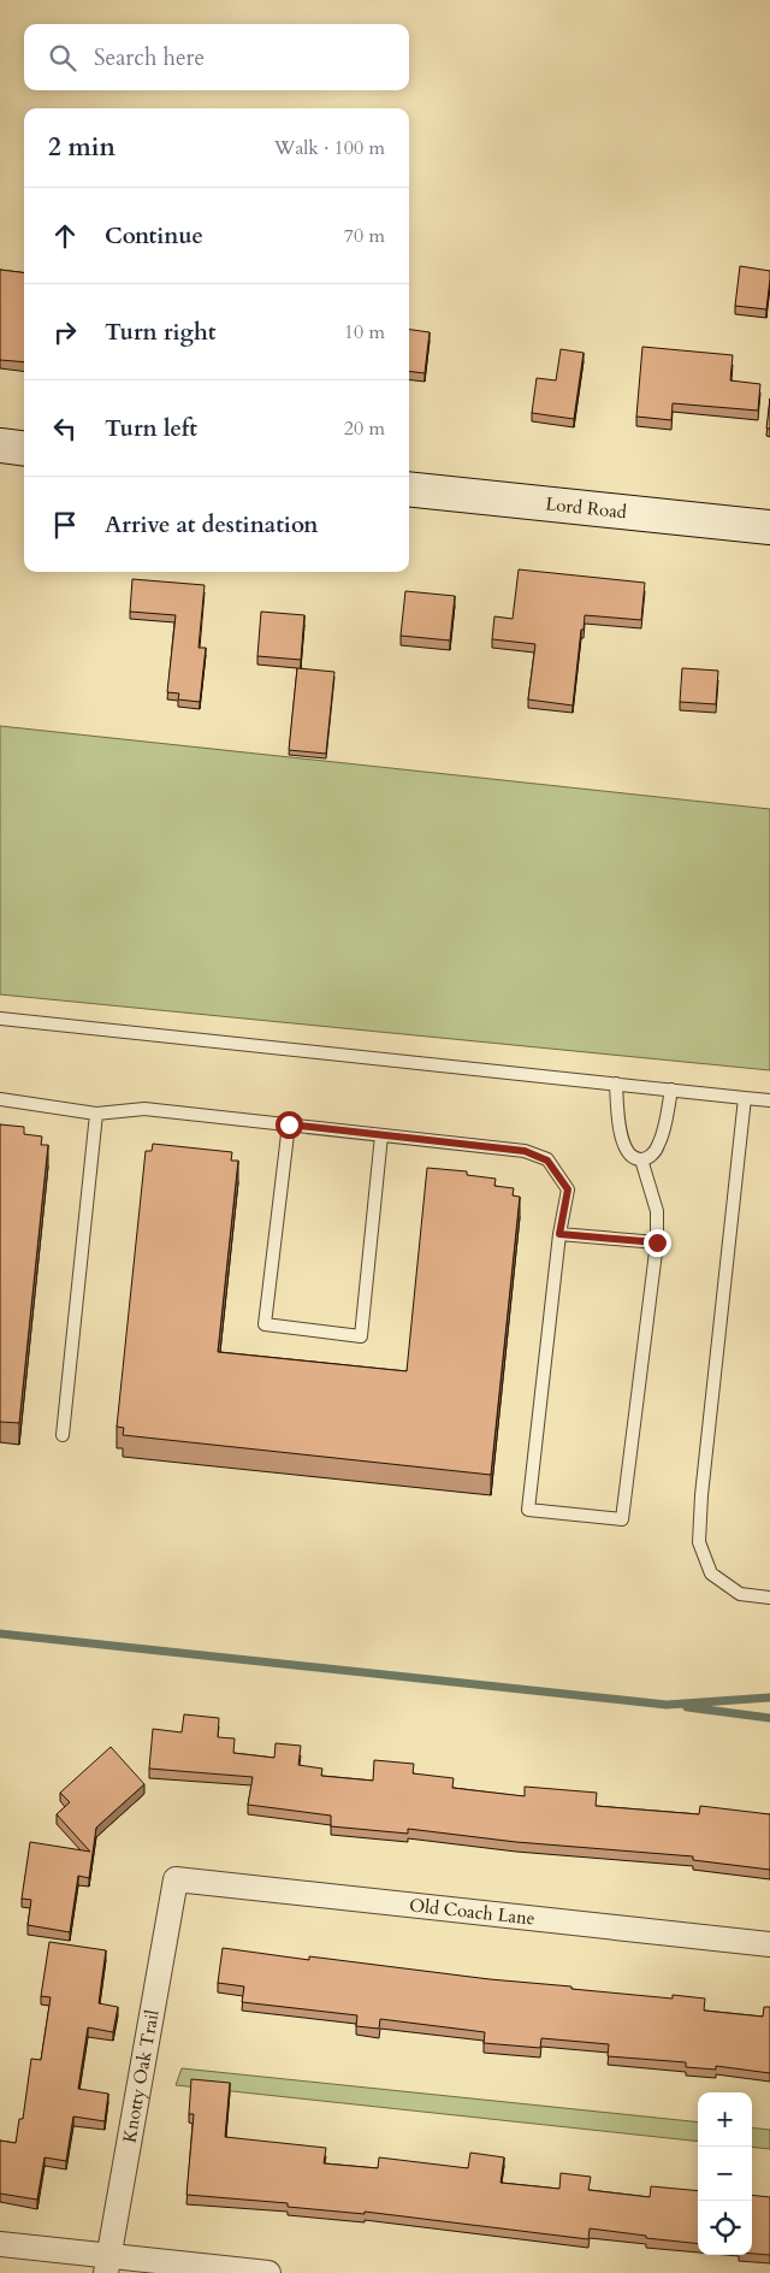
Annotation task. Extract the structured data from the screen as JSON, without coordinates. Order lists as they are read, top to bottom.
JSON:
{
  "streets": {
    "street": ["Lord Road", "Old Coach Lane", "Knotty Oak Trail"]
  },
  "crossings": [
    ["Old Coach Lane", "Knotty Oak Trail"]
  ],
  "page": {
    "search": "Search here",
    "heading": ["2 min", "Walk · 100 m"],
    "list": [
      ["Continue", "70 m"],
      ["Turn right", "10 m"],
      ["Turn left", "20 m"],
      "Arrive at destination"
    ],
    "map_buttons": ["+", "−"]
  }
}
